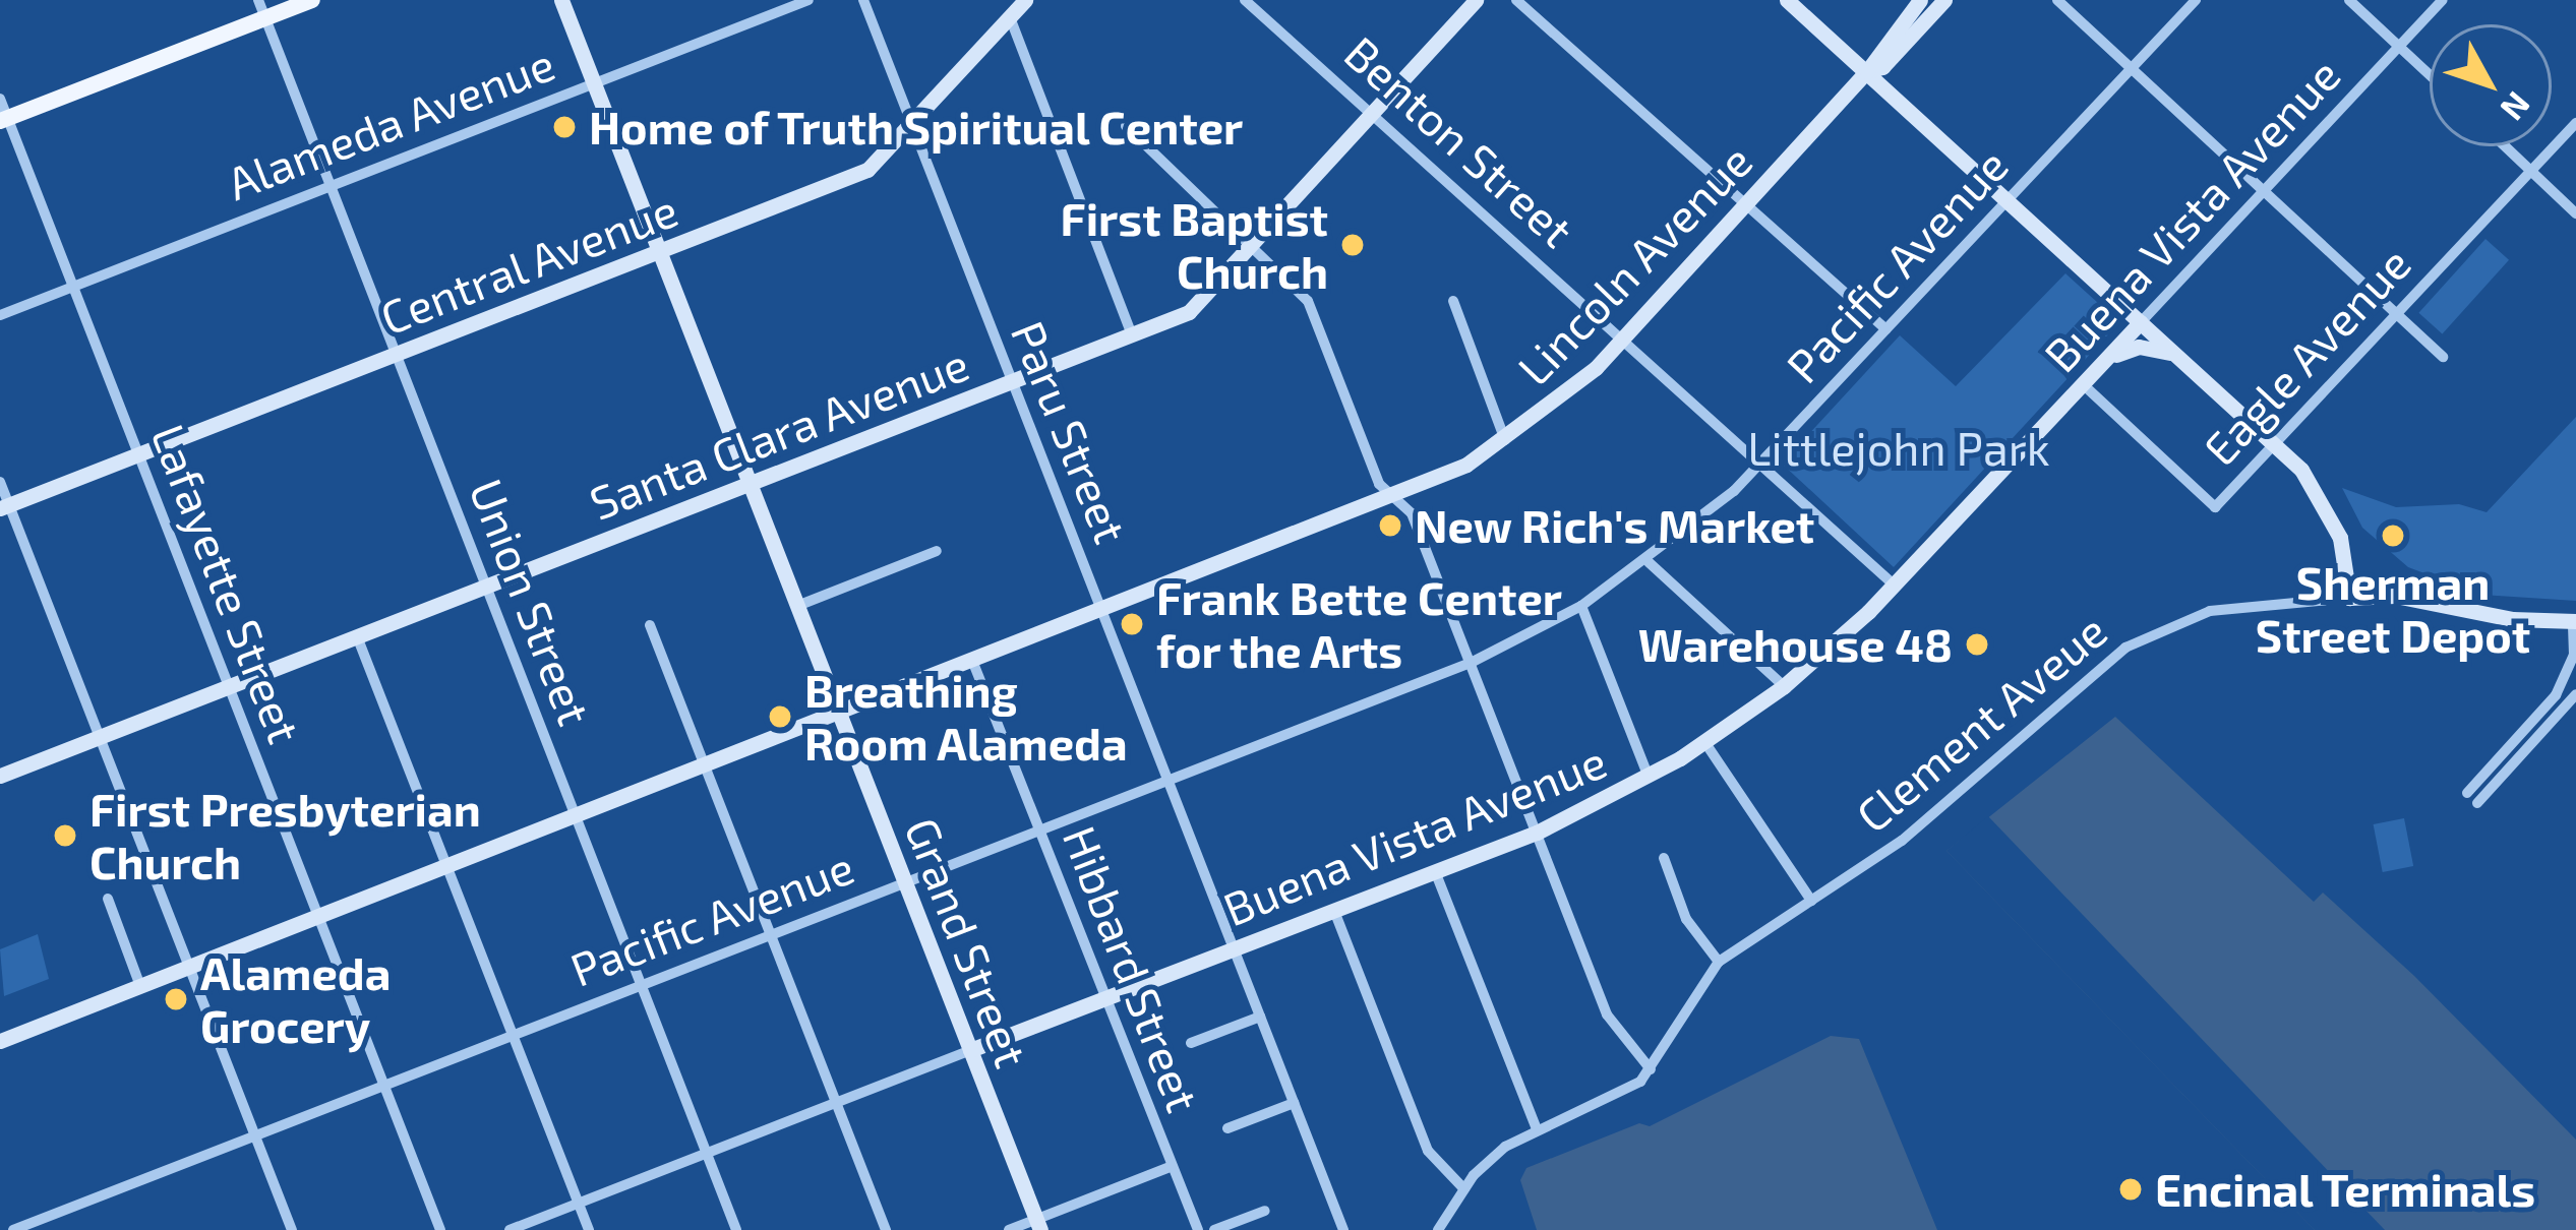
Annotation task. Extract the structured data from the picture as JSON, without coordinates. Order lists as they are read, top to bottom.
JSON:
{
  "streets": {
    "street": [
      "Alameda Avenue",
      "Benton Street",
      "Buena Vista Avenue",
      "Central Avenue",
      "Lincoln Avenue",
      "Pacific Avenue",
      "Eagle Avenue",
      "Paru Street",
      "Santa Clara Avenue",
      "Lafayette Street",
      "Union Street",
      "Clement Aveue",
      "Grand Street",
      "Hibbard Street"
    ]
  },
  "crossings": [
    ["Alameda Avenue", "Lafayette Street"],
    ["Alameda Avenue", "Union Street"],
    ["Alameda Avenue", "Grand Street"],
    ["Benton Street", "Buena Vista Avenue"],
    ["Benton Street", "Lincoln Avenue"],
    ["Benton Street", "Pacific Avenue"],
    ["Benton Street", "Santa Clara Avenue"],
    ["Buena Vista Avenue", "Eagle Avenue"],
    ["Buena Vista Avenue", "Paru Street"],
    ["Buena Vista Avenue", "Union Street"],
    ["Buena Vista Avenue", "Grand Street"],
    ["Buena Vista Avenue", "Hibbard Street"],
    ["Central Avenue", "Paru Street"],
    ["Central Avenue", "Lafayette Street"],
    ["Central Avenue", "Union Street"],
    ["Central Avenue", "Grand Street"],
    ["Lincoln Avenue", "Paru Street"],
    ["Lincoln Avenue", "Lafayette Street"],
    ["Lincoln Avenue", "Union Street"],
    ["Lincoln Avenue", "Grand Street"],
    ["Lincoln Avenue", "Hibbard Street"],
    ["Pacific Avenue", "Paru Street"],
    ["Pacific Avenue", "Lafayette Street"],
    ["Pacific Avenue", "Union Street"],
    ["Pacific Avenue", "Grand Street"],
    ["Pacific Avenue", "Hibbard Street"],
    ["Paru Street", "Santa Clara Avenue"],
    ["Santa Clara Avenue", "Lafayette Street"],
    ["Santa Clara Avenue", "Union Street"],
    ["Santa Clara Avenue", "Grand Street"]
  ],
  "parks": ["Littlejohn Park"],
  "places": [
    "Home of Truth Spiritual Center",
    "First Baptist Church",
    "New Rich's Market",
    "Sherman Street Depot",
    "Frank Bette Center for the Arts",
    "Warehouse 48",
    "Breathing Room Alameda",
    "First Presbyterian Church",
    "Alameda Grocery",
    "Encinal Terminals"
  ],
  "north": "bottom right"
}
